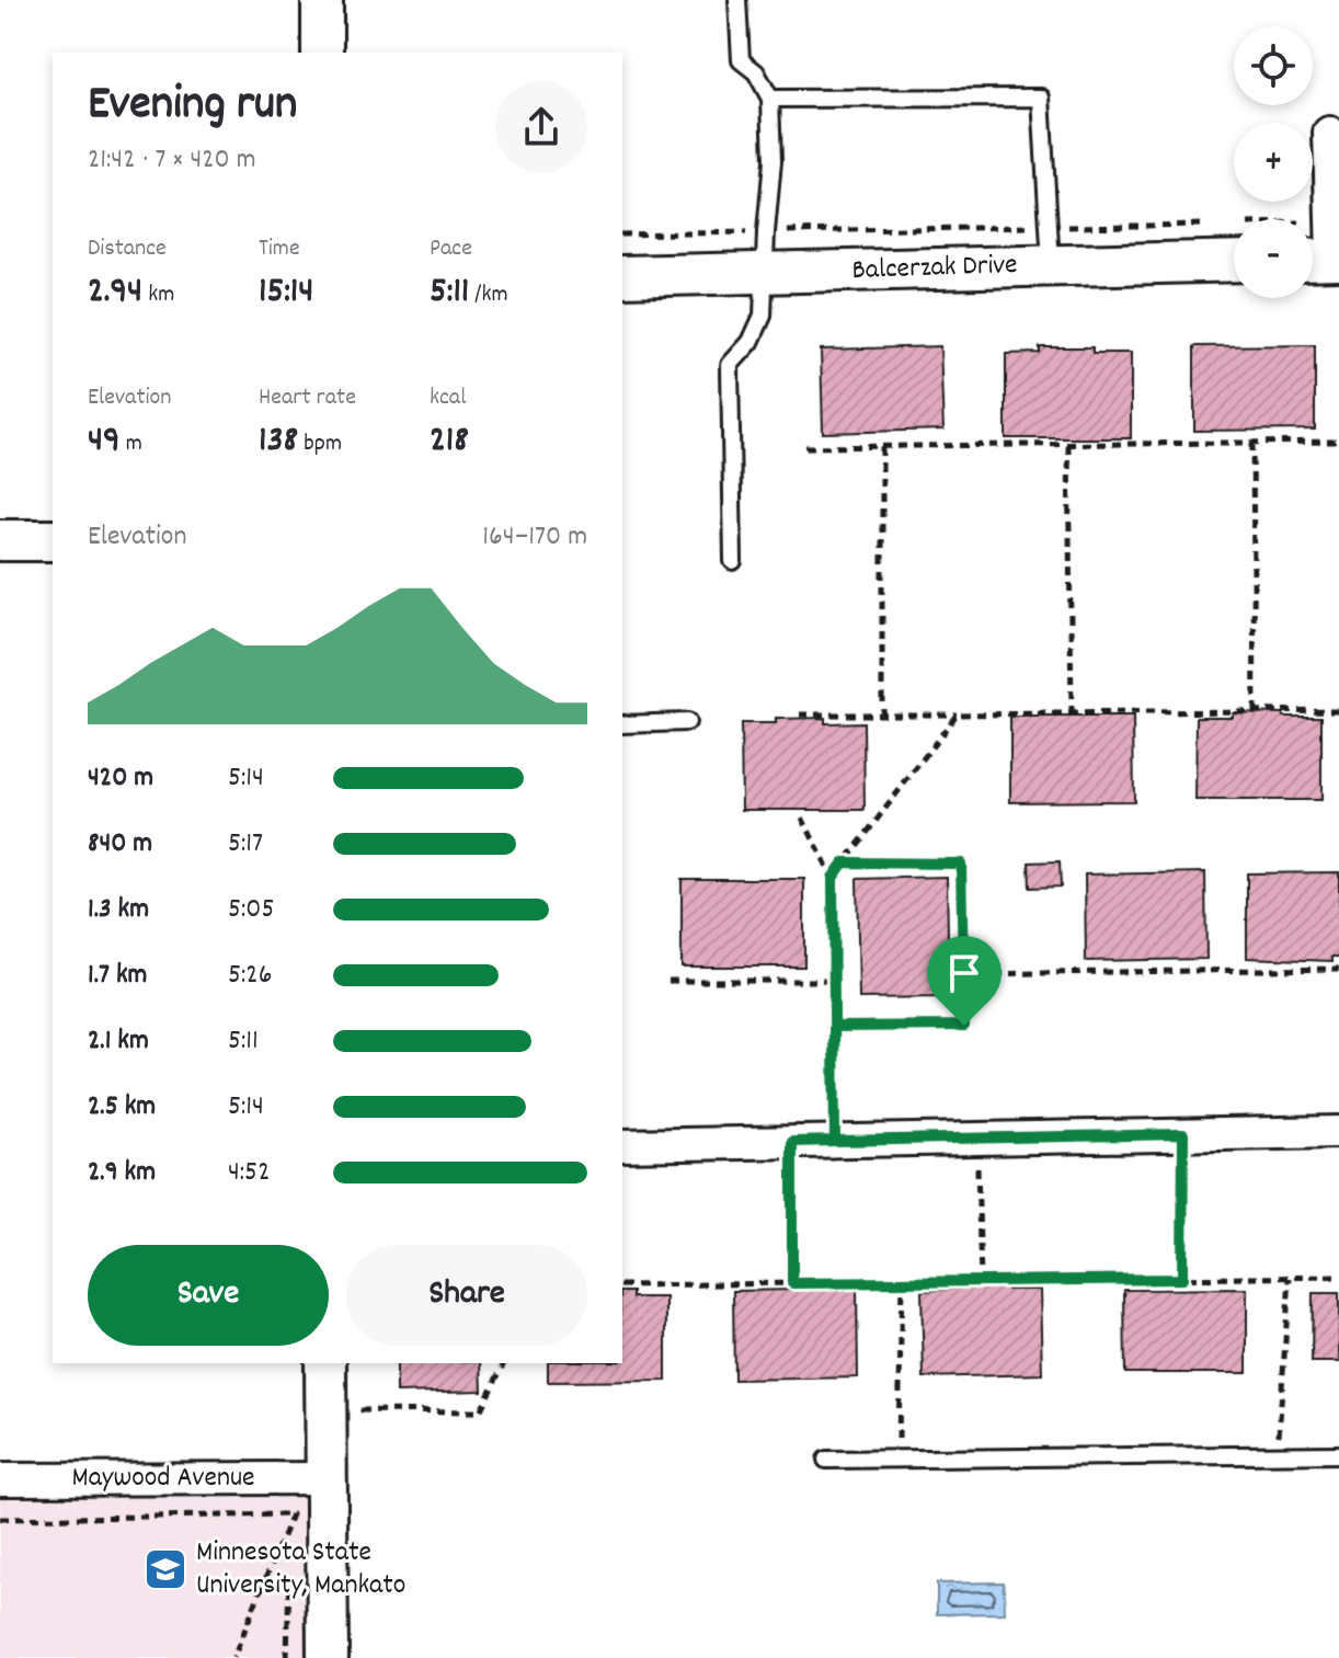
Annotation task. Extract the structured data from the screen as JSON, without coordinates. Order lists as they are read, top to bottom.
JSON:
{
  "streets": {
    "street": ["Balcerzak Drive", "Maywood Avenue"]
  },
  "places": {
    "school or university": ["Minnesota State University, Mankato"]
  },
  "page": {
    "map_buttons": ["+", "−"],
    "heading": ["Evening run", "21:42 · 7 × 420 m"],
    "stats": [
      ["Distance", "2.94 km"],
      ["Time", "15:14"],
      ["Pace", "5:11 /km"],
      ["Elevation", "49 m"],
      ["Heart rate", "138 bpm"],
      ["kcal", "218"]
    ],
    "chart": ["Elevation", "164–170 m"],
    "list": [
      {
        "name": "420 m",
        "note": "5:14"
      },
      {
        "name": "840 m",
        "note": "5:17"
      },
      {
        "name": "1.3 km",
        "note": "5:05"
      },
      {
        "name": "1.7 km",
        "note": "5:26"
      },
      {
        "name": "2.1 km",
        "note": "5:11"
      },
      {
        "name": "2.5 km",
        "note": "5:14"
      },
      {
        "name": "2.9 km",
        "note": "4:52"
      }
    ],
    "buttons": ["Save", "Share"]
  }
}
